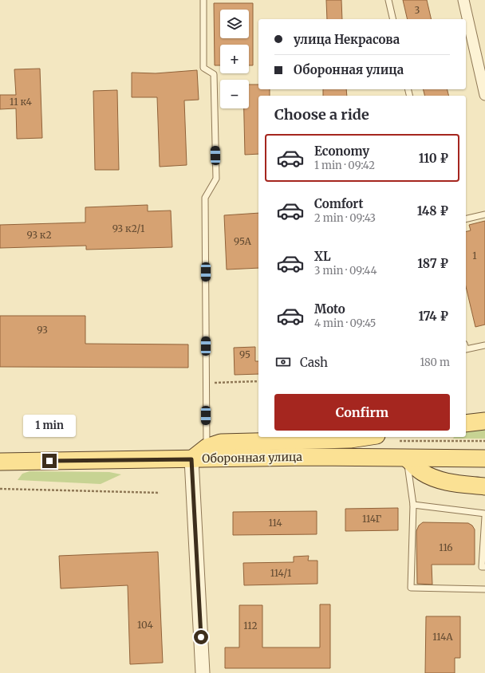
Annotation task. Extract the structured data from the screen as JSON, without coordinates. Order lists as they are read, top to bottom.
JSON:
{
  "streets": {
    "main road": ["Оборонная улица"]
  },
  "house_numbers": [
    "3",
    "11 к4",
    "93 к2/1",
    "93 к2",
    "95А",
    "1",
    "93",
    "95",
    "114Г",
    "114",
    "116",
    "114/1",
    "104",
    "112",
    "114А"
  ],
  "page": {
    "map_buttons": ["+", "−"],
    "banner": ["улица Некрасова", "Оборонная улица"],
    "heading": "Choose a ride",
    "list": [
      {
        "name": "Economy",
        "note": "1 min · 09:42",
        "value": "110 ₽"
      },
      {
        "name": "Comfort",
        "note": "2 min · 09:43",
        "value": "148 ₽"
      },
      {
        "name": "XL",
        "note": "3 min · 09:44",
        "value": "187 ₽"
      },
      {
        "name": "Moto",
        "note": "4 min · 09:45",
        "value": "174 ₽"
      }
    ],
    "pay": ["Cash", "180 m"],
    "buttons": "Confirm",
    "bubble": "1 min"
  }
}
